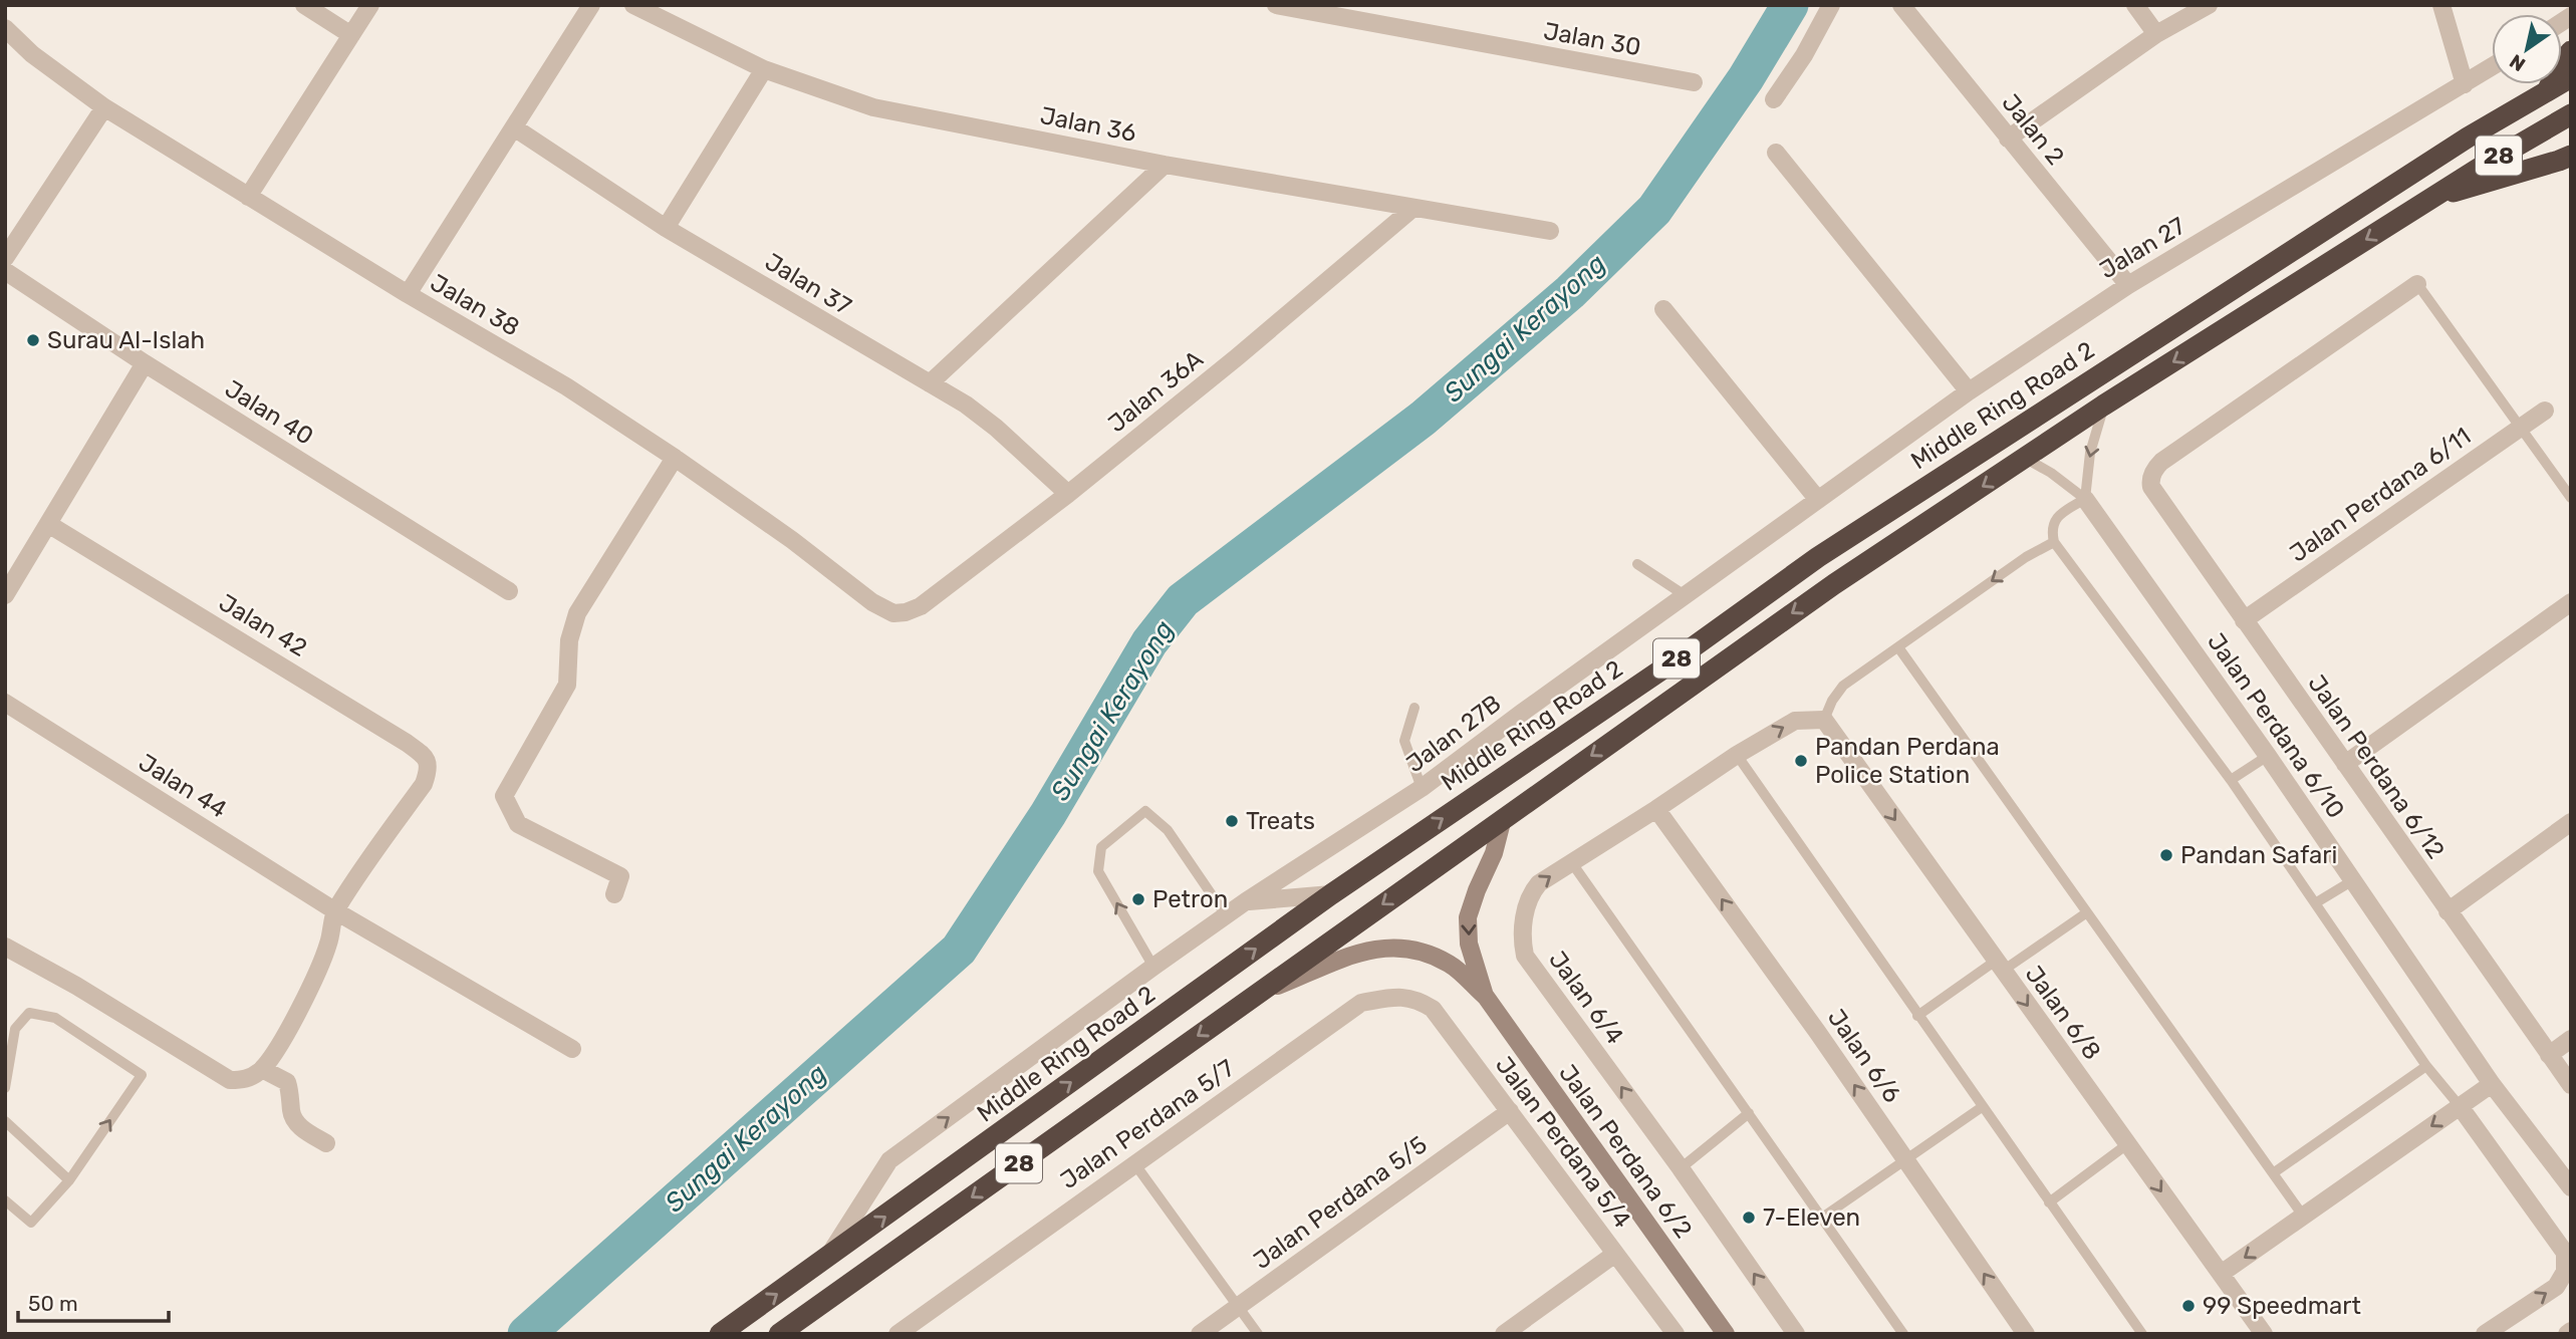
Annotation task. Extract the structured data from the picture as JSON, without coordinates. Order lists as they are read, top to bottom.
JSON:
{
  "streets": {
    "highway": ["28", "Middle Ring Road 2"],
    "street": [
      "Jalan 30",
      "Jalan 36",
      "Jalan 2",
      "Jalan 27",
      "Jalan 37",
      "Jalan 38",
      "Jalan 36A",
      "Jalan 40",
      "Jalan Perdana 6/11",
      "Jalan 42",
      "Jalan Perdana 6/10",
      "Jalan 27B",
      "Jalan Perdana 6/12",
      "Jalan 44",
      "Jalan 6/4",
      "Jalan 6/8",
      "Jalan 6/6",
      "Jalan Perdana 5/7",
      "Jalan Perdana 5/4",
      "Jalan Perdana 6/2",
      "Jalan Perdana 5/5"
    ]
  },
  "crossings": [
    ["Jalan 36", "Jalan 36A"],
    ["Jalan 2", "Jalan 27"],
    ["28", "Jalan Perdana 6/2"],
    ["Jalan 27", "Jalan 27B"],
    ["Jalan 37", "Jalan 36A"],
    ["Jalan 38", "Jalan 36A"],
    ["Middle Ring Road 2", "Jalan 27B"],
    ["Jalan Perdana 6/11", "Jalan Perdana 6/12"],
    ["Jalan 42", "Jalan 44"],
    ["Jalan 6/4", "Jalan 6/8"],
    ["Jalan 6/4", "Jalan 6/6"],
    ["Jalan Perdana 5/7", "Jalan Perdana 5/4"],
    ["Jalan Perdana 5/4", "Jalan Perdana 5/5"]
  ],
  "one_way": ["Jalan 6/8", "Jalan 6/6"],
  "water": ["Sungai Kerayong"],
  "places": [
    "Surau Al-Islah",
    "Pandan Perdana Police Station",
    "Treats",
    "Pandan Safari",
    "Petron",
    "7-Eleven",
    "99 Speedmart"
  ],
  "scale_bar": "50 m",
  "north": "bottom left"
}
